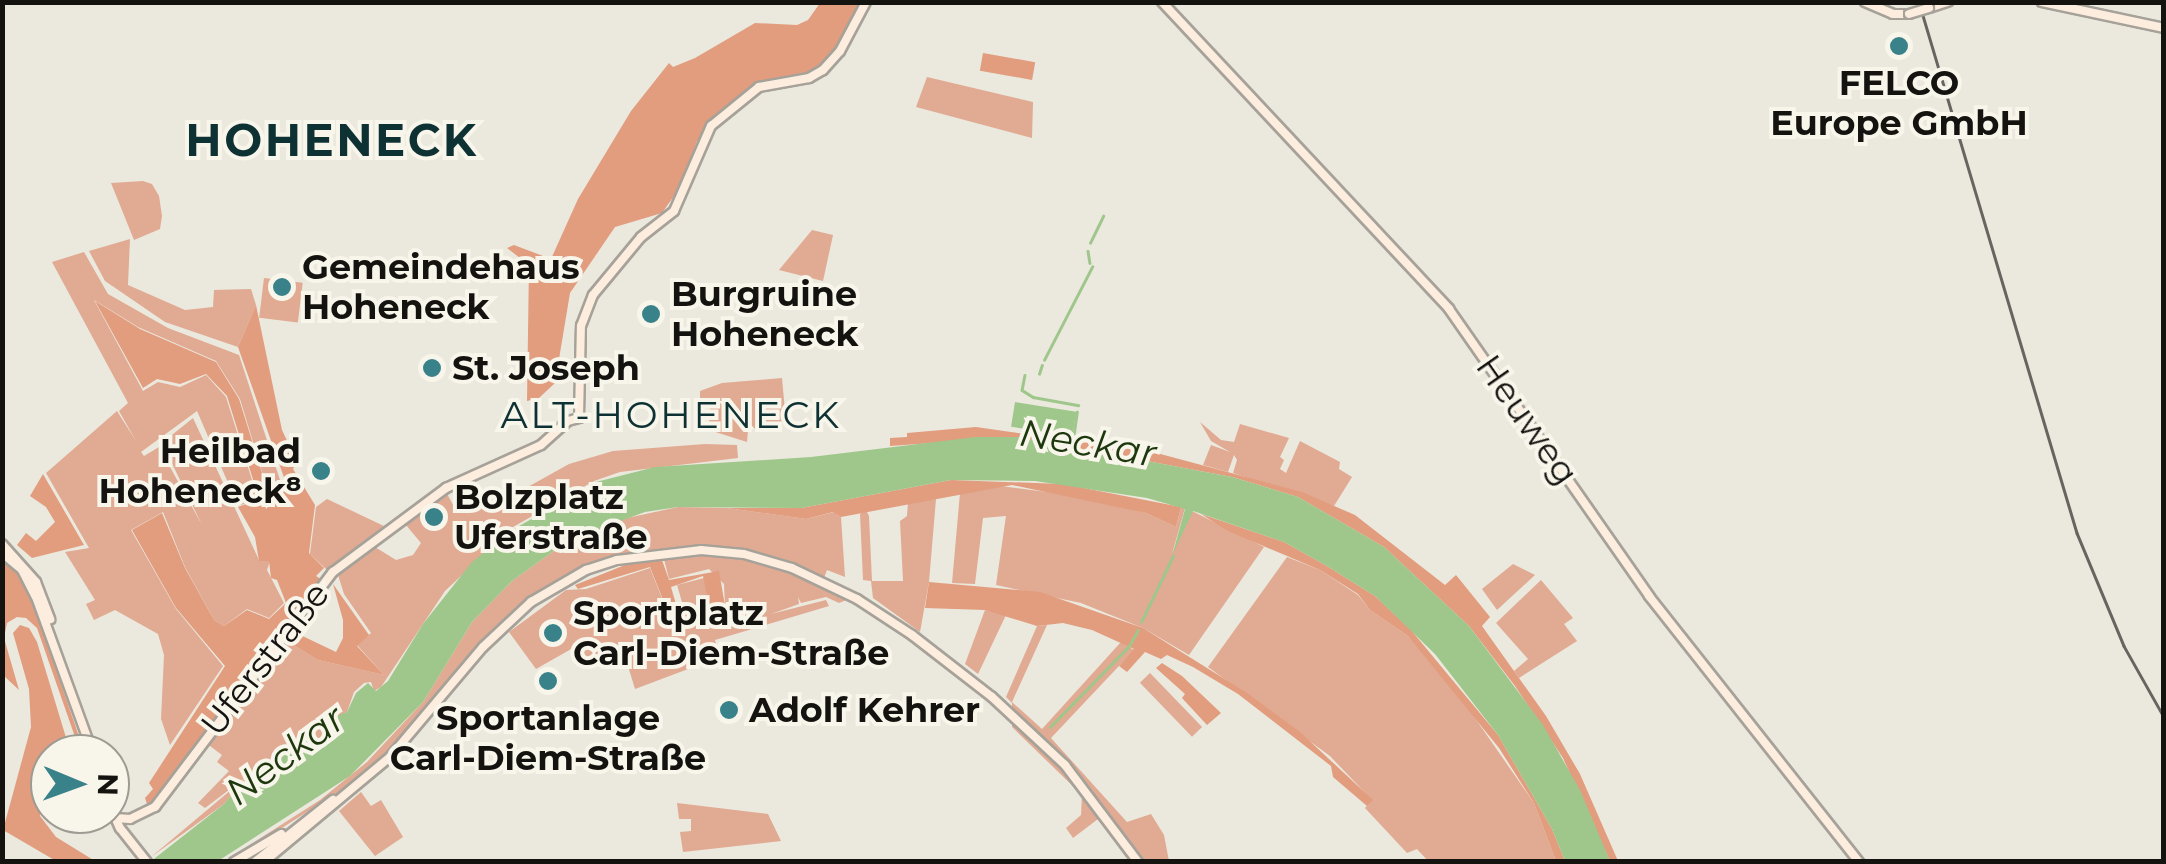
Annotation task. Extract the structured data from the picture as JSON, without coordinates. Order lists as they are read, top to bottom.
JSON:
{
  "streets": {
    "street": ["Heuweg", "Uferstraße"]
  },
  "districts": ["HOHENECK", "ALT-HOHENECK"],
  "water": ["Neckar"],
  "places": [
    "FELCO Europe GmbH",
    "Gemeindehaus Hoheneck",
    "Burgruine Hoheneck",
    "St. Joseph",
    "Heilbad Hoheneck⁸",
    "Bolzplatz Uferstraße",
    "Sportplatz Carl-Diem-Straße",
    "Sportanlage Carl-Diem-Straße",
    "Adolf Kehrer"
  ],
  "north": "right"
}
